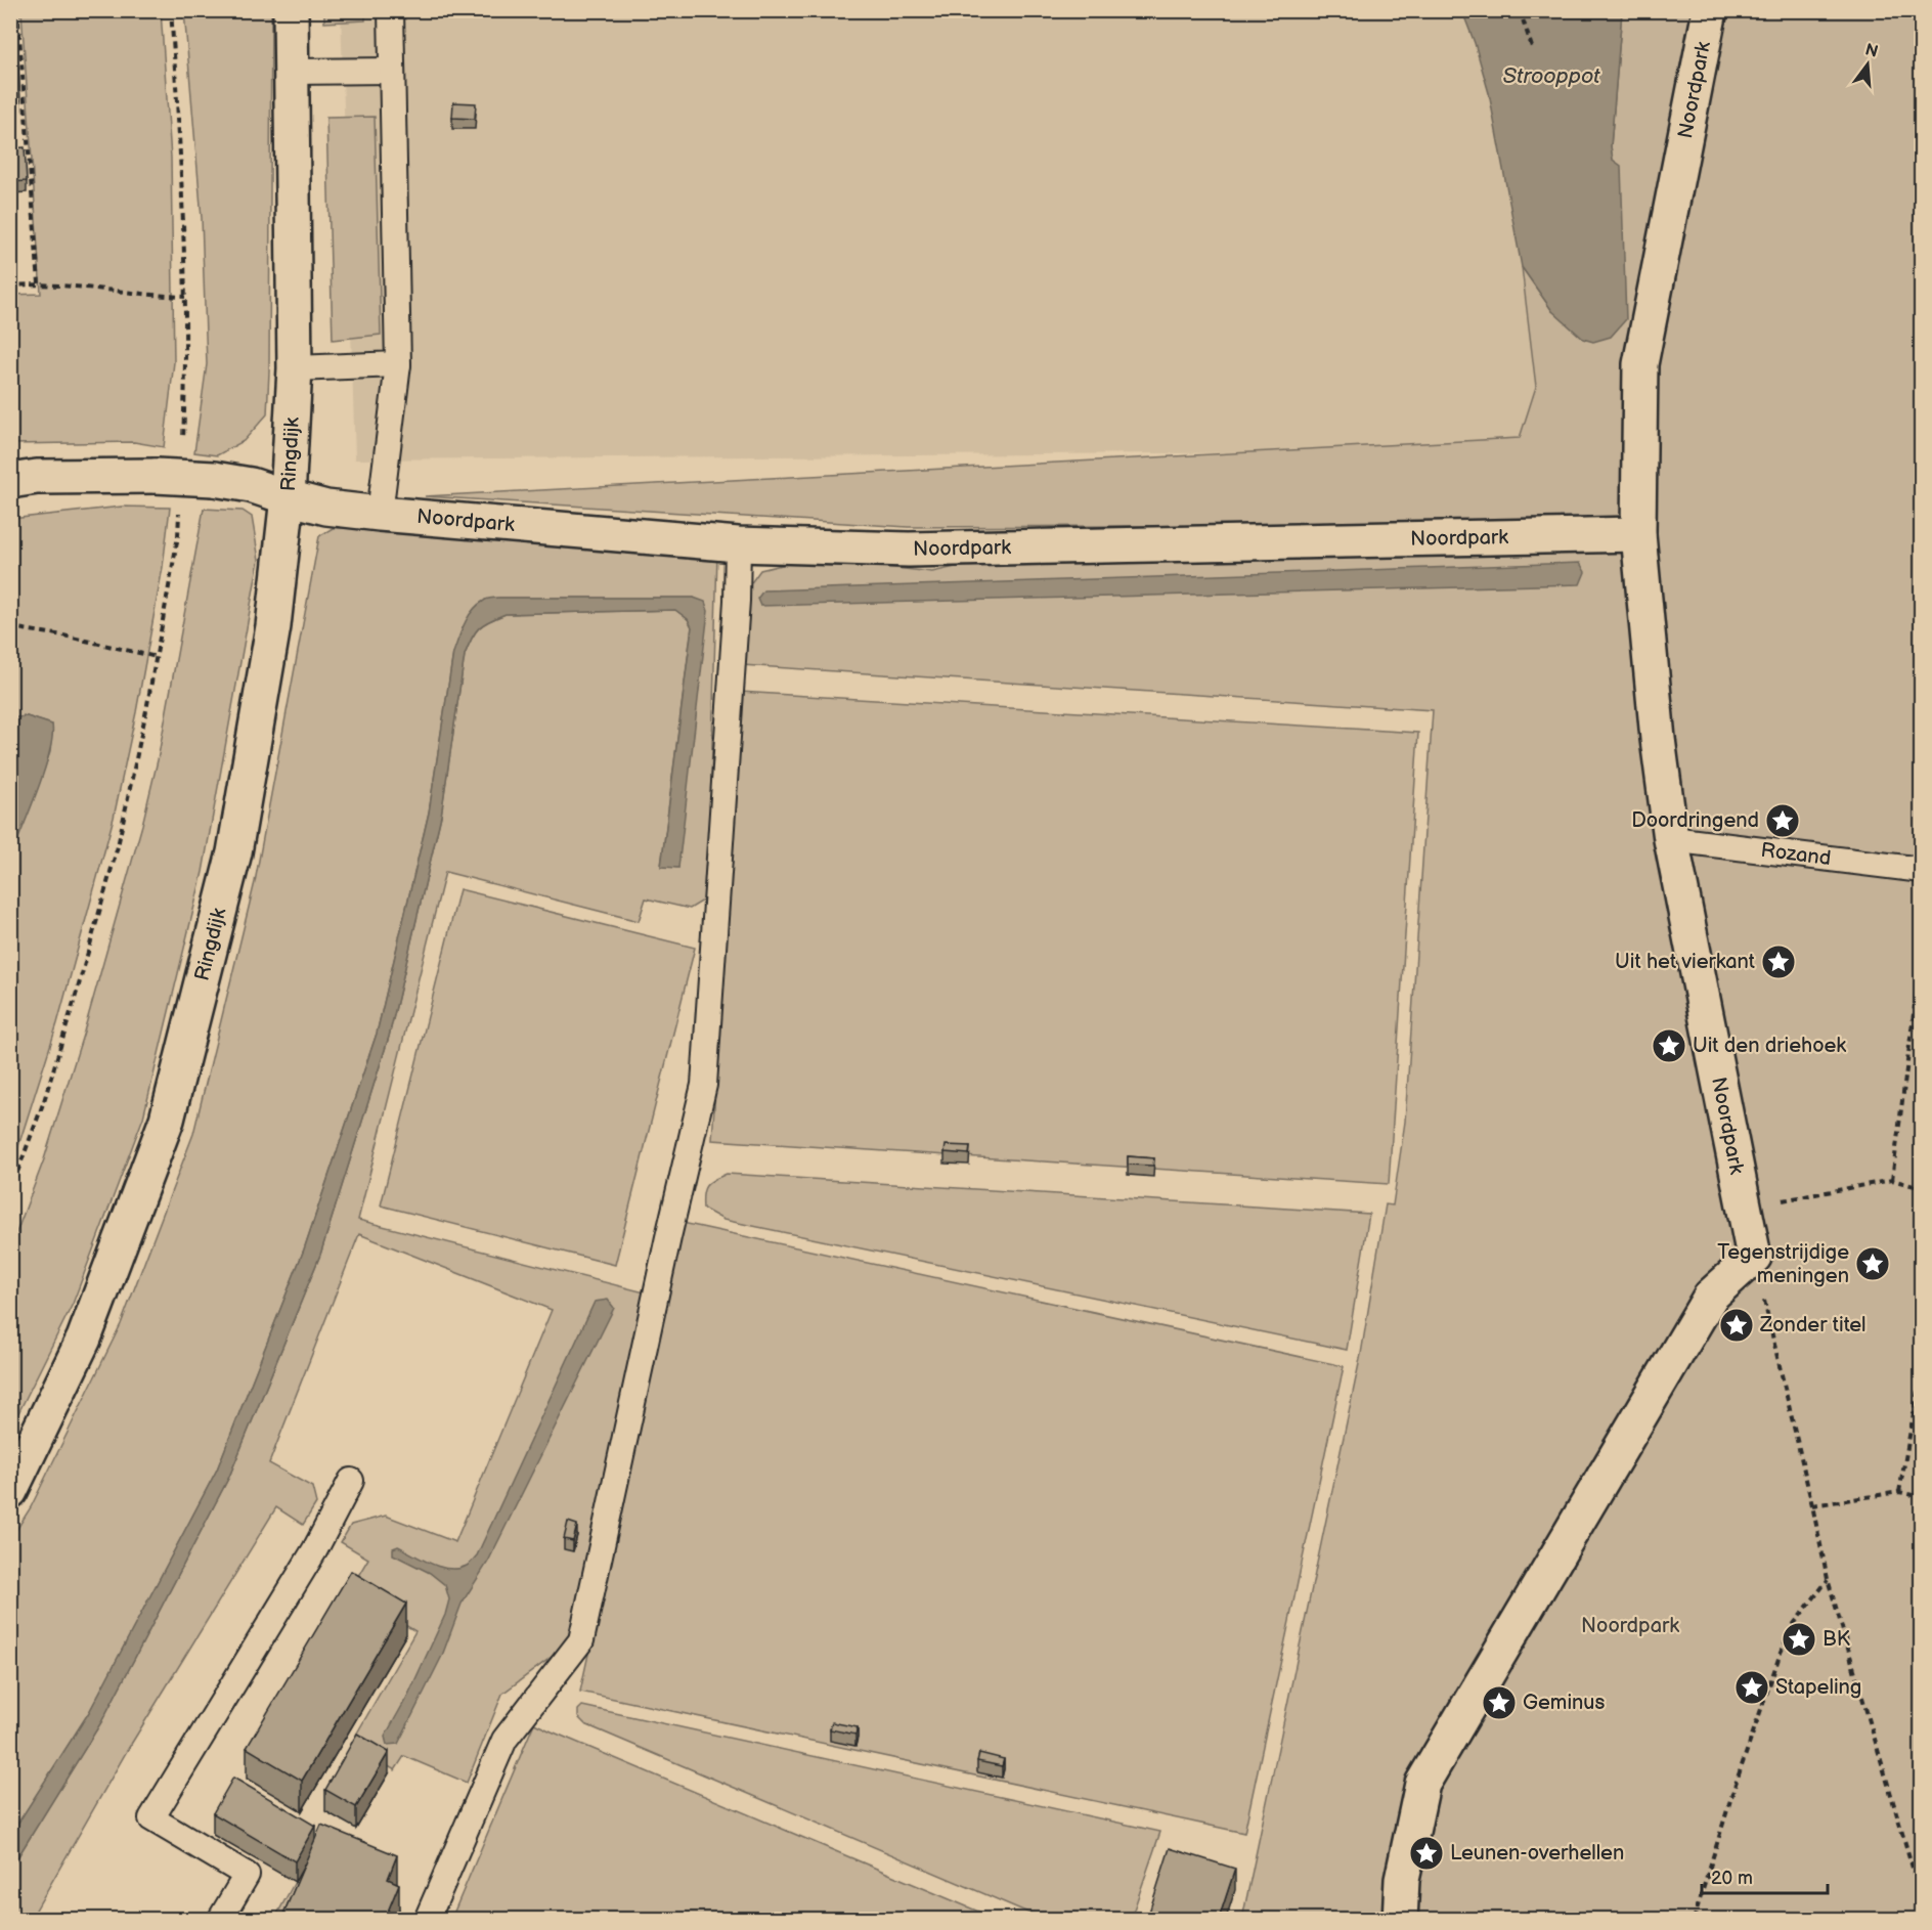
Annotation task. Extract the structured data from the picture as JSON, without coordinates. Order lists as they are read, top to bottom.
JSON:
{
  "streets": {
    "street": ["Noordpark", "Ringdijk"],
    "lane": ["Rozand"]
  },
  "crossings": [
    ["Noordpark", "Ringdijk"],
    ["Noordpark", "Rozand"]
  ],
  "water": ["Strooppot"],
  "parks": ["Noordpark"],
  "places": {
    "place": [
      "Doordringend",
      "Uit het vierkant",
      "Uit den driehoek",
      "Tegenstrijdige meningen",
      "Zonder titel",
      "BK",
      "Stapeling",
      "Geminus",
      "Leunen-overhellen"
    ]
  },
  "scale_bar": "20 m",
  "north": "top"
}
